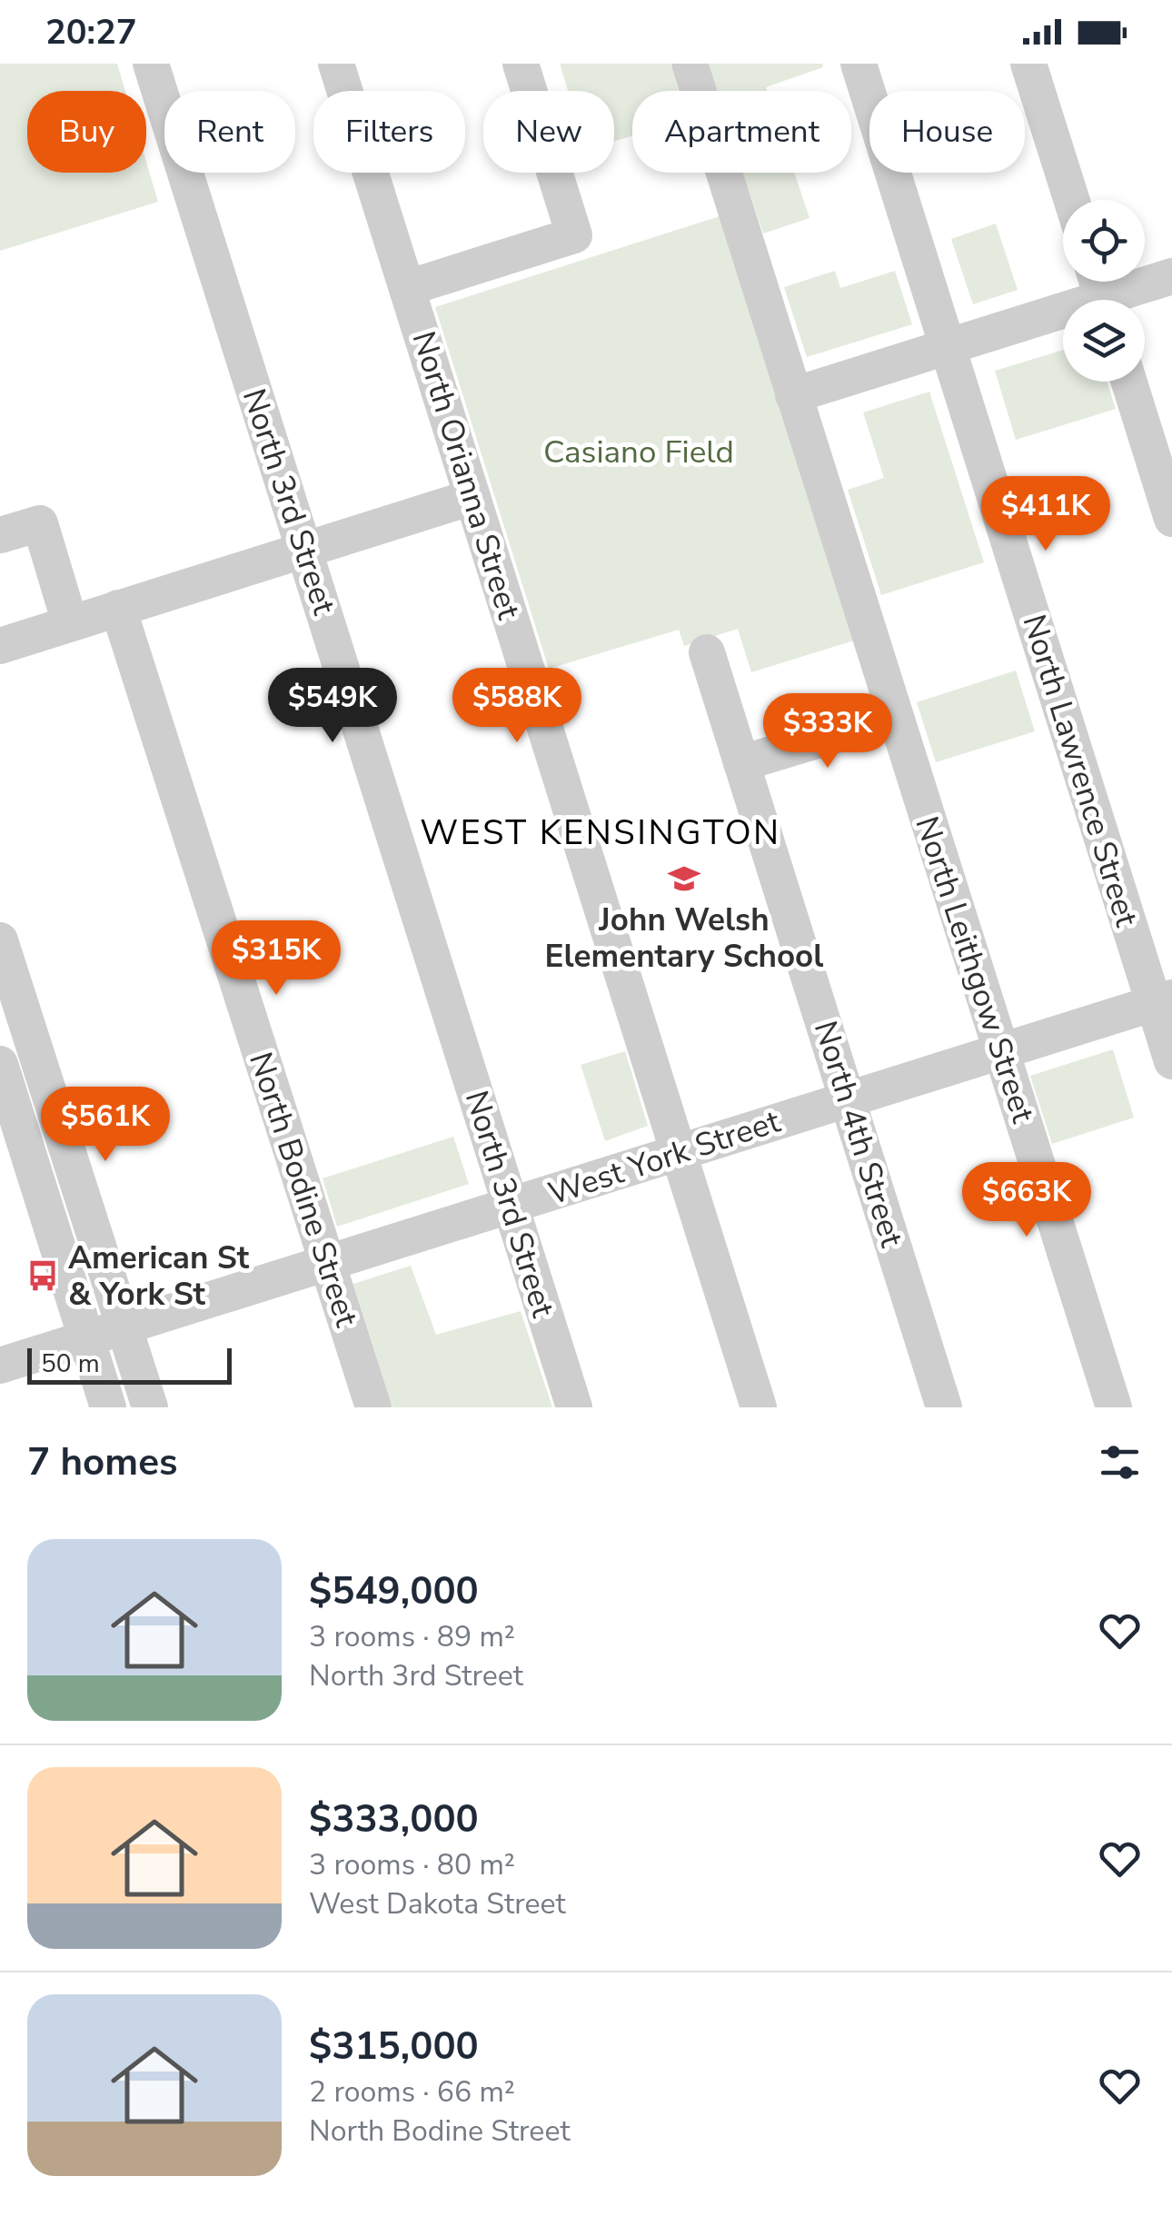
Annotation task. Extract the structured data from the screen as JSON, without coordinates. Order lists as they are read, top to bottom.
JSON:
{
  "streets": {
    "street": [
      "North Orianna Street",
      "North 3rd Street",
      "North Lawrence Street",
      "North Leithgow Street",
      "North 4th Street",
      "West York Street",
      "North Bodine Street"
    ]
  },
  "crossings": [
    ["North Orianna Street", "West York Street"],
    ["North 3rd Street", "West York Street"],
    ["North Lawrence Street", "West York Street"],
    ["North Leithgow Street", "West York Street"],
    ["North 4th Street", "West York Street"],
    ["West York Street", "North Bodine Street"]
  ],
  "districts": ["WEST KENSINGTON"],
  "parks": ["Casiano Field"],
  "places": {
    "school or university": ["John Welsh Elementary School"],
    "bus stop": ["American St & York St"]
  },
  "scale_bar": "50 m",
  "page": {
    "status": "20:27",
    "chip": [
      "Buy",
      "Rent",
      "Filters",
      "New",
      "Apartment",
      "House"
    ],
    "price": [
      "$411K",
      "$549K",
      "$588K",
      "$333K",
      "$315K",
      "$561K",
      "$663K"
    ],
    "scale": "50 m",
    "heading": "7 homes",
    "list": [
      {
        "name": "$549,000",
        "note": "3 rooms · 89 m² · North 3rd Street"
      },
      {
        "name": "$333,000",
        "note": "3 rooms · 80 m² · West Dakota Street"
      },
      {
        "name": "$315,000",
        "note": "2 rooms · 66 m² · North Bodine Street"
      }
    ]
  }
}
